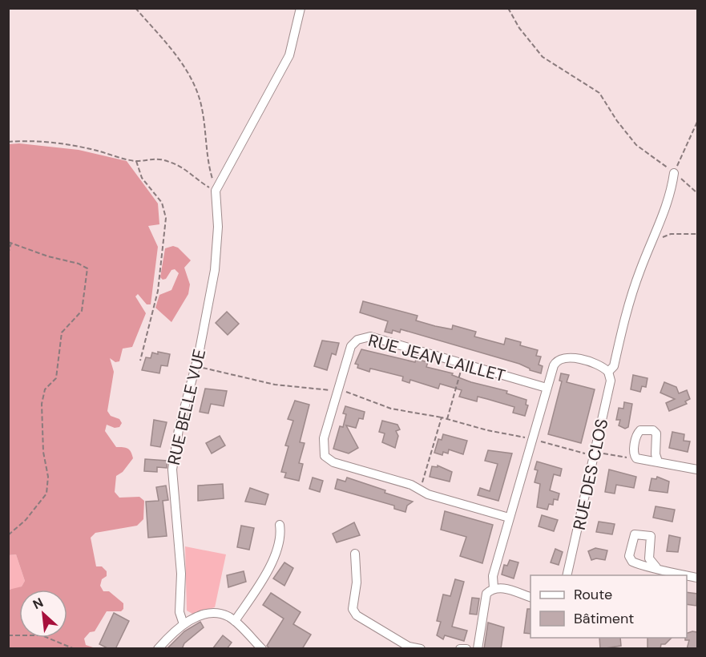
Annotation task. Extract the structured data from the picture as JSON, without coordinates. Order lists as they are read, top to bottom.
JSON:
{
  "streets": {
    "street": ["RUE JEAN LAILLET", "RUE BELLE VUE", "RUE DES CLOS"]
  },
  "legend": ["Route", "Bâtiment"],
  "north": "top left"
}
